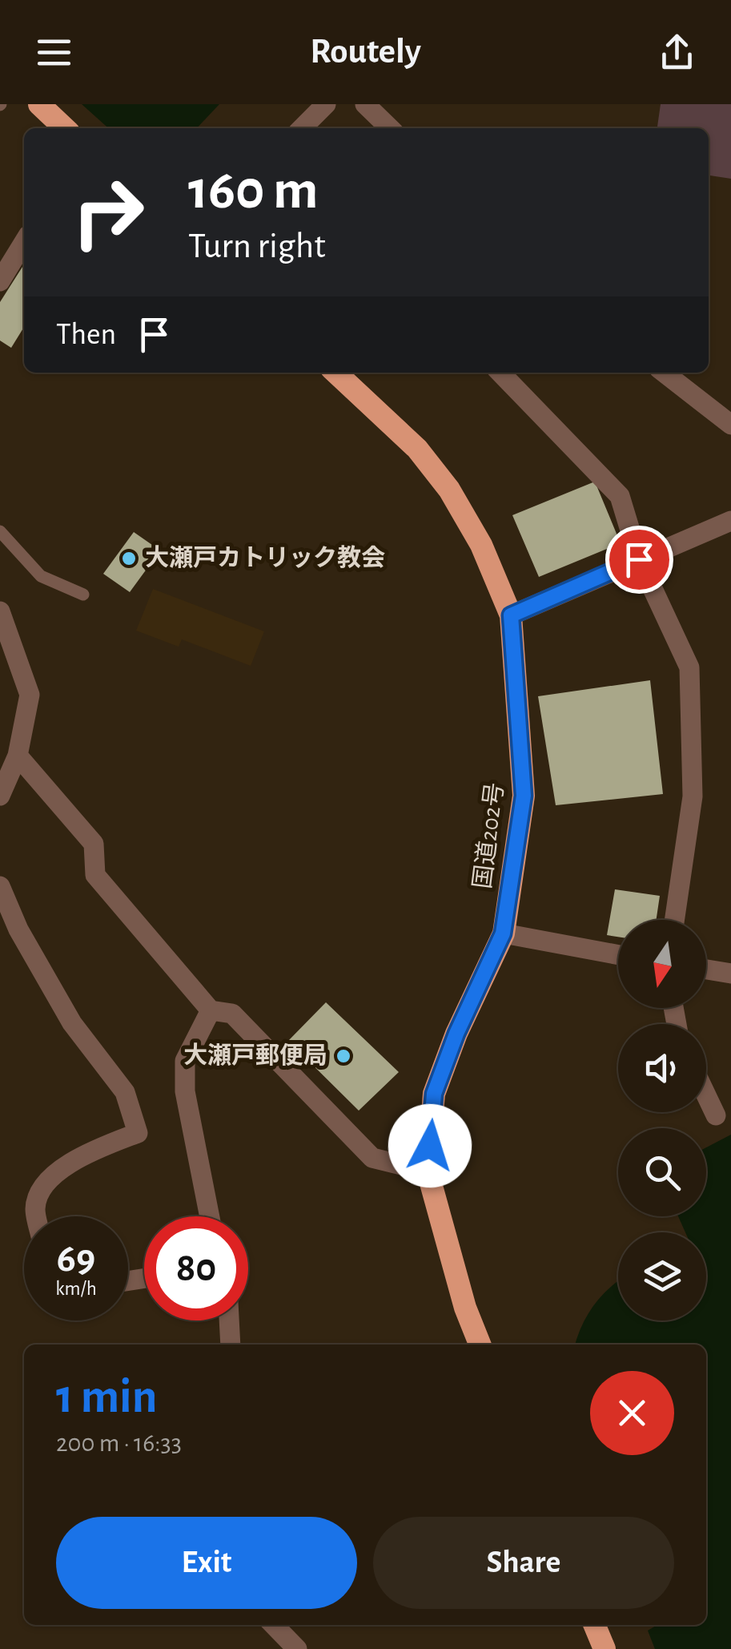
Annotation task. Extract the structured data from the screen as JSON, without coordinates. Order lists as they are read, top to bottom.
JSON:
{
  "streets": {
    "highway": ["国道202号"]
  },
  "places": ["大瀬戸カトリック教会", "大瀬戸郵便局"],
  "north": "bottom",
  "page": {
    "header": "Routely",
    "turn": ["160 m", "Turn right"],
    "then": "Then",
    "speed": "69 km/h",
    "limit": "80",
    "heading": ["1 min", "200 m · 16:33"],
    "buttons": ["Exit", "Share"]
  }
}
